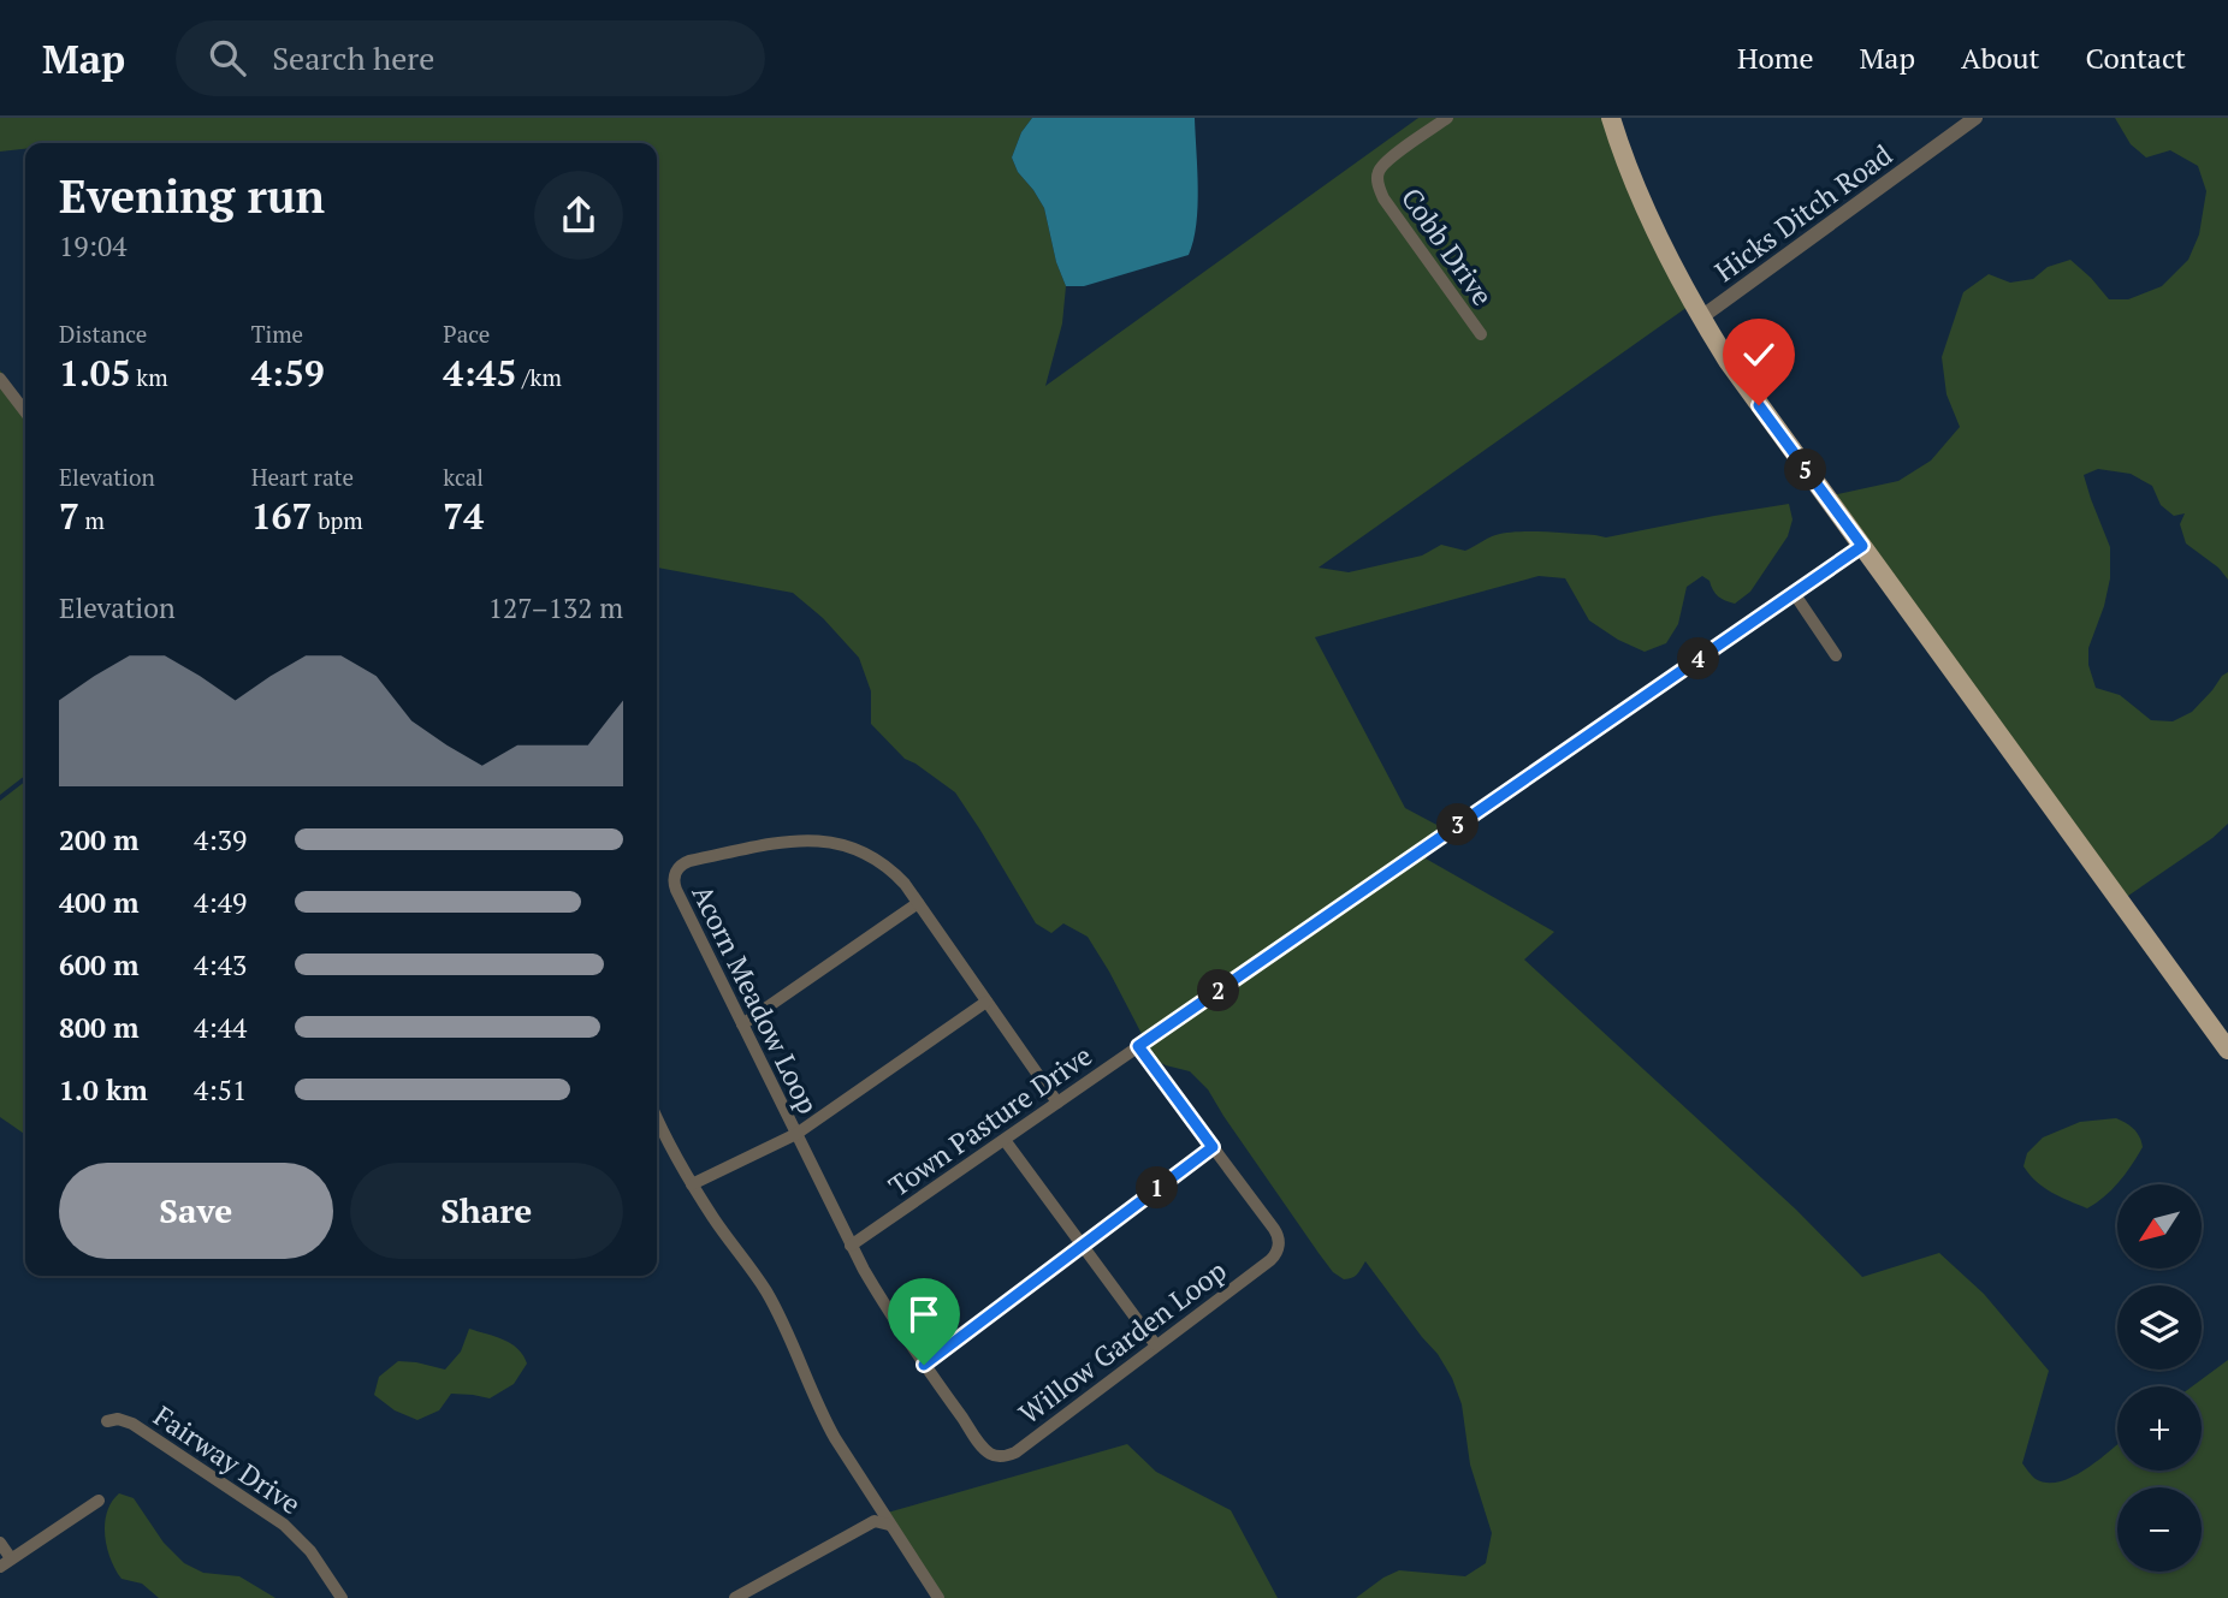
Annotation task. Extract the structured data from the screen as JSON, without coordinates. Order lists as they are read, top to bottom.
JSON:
{
  "streets": {
    "street": [
      "Hicks Ditch Road",
      "Cobb Drive",
      "Acorn Meadow Loop",
      "Town Pasture Drive",
      "Willow Garden Loop",
      "Fairway Drive"
    ]
  },
  "crossings": [
    ["Acorn Meadow Loop", "Town Pasture Drive"],
    ["Acorn Meadow Loop", "Willow Garden Loop"],
    ["Town Pasture Drive", "Willow Garden Loop"]
  ],
  "north": "bottom left",
  "page": {
    "header": "Map",
    "search": "Search here",
    "nav": [
      "Home",
      "Map",
      "About",
      "Contact"
    ],
    "heading": ["Evening run", "19:04"],
    "stats": [
      ["Distance", "1.05 km"],
      ["Time", "4:59"],
      ["Pace", "4:45 /km"],
      ["Elevation", "7 m"],
      ["Heart rate", "167 bpm"],
      ["kcal", "74"]
    ],
    "pins": [
      "5",
      "4",
      "3",
      "2",
      "1"
    ],
    "chart": ["Elevation", "127–132 m"],
    "list": [
      {
        "name": "200 m",
        "note": "4:39"
      },
      {
        "name": "400 m",
        "note": "4:49"
      },
      {
        "name": "600 m",
        "note": "4:43"
      },
      {
        "name": "800 m",
        "note": "4:44"
      },
      {
        "name": "1.0 km",
        "note": "4:51"
      }
    ],
    "buttons": ["Save", "Share"],
    "map_buttons": ["+", "−"]
  }
}
